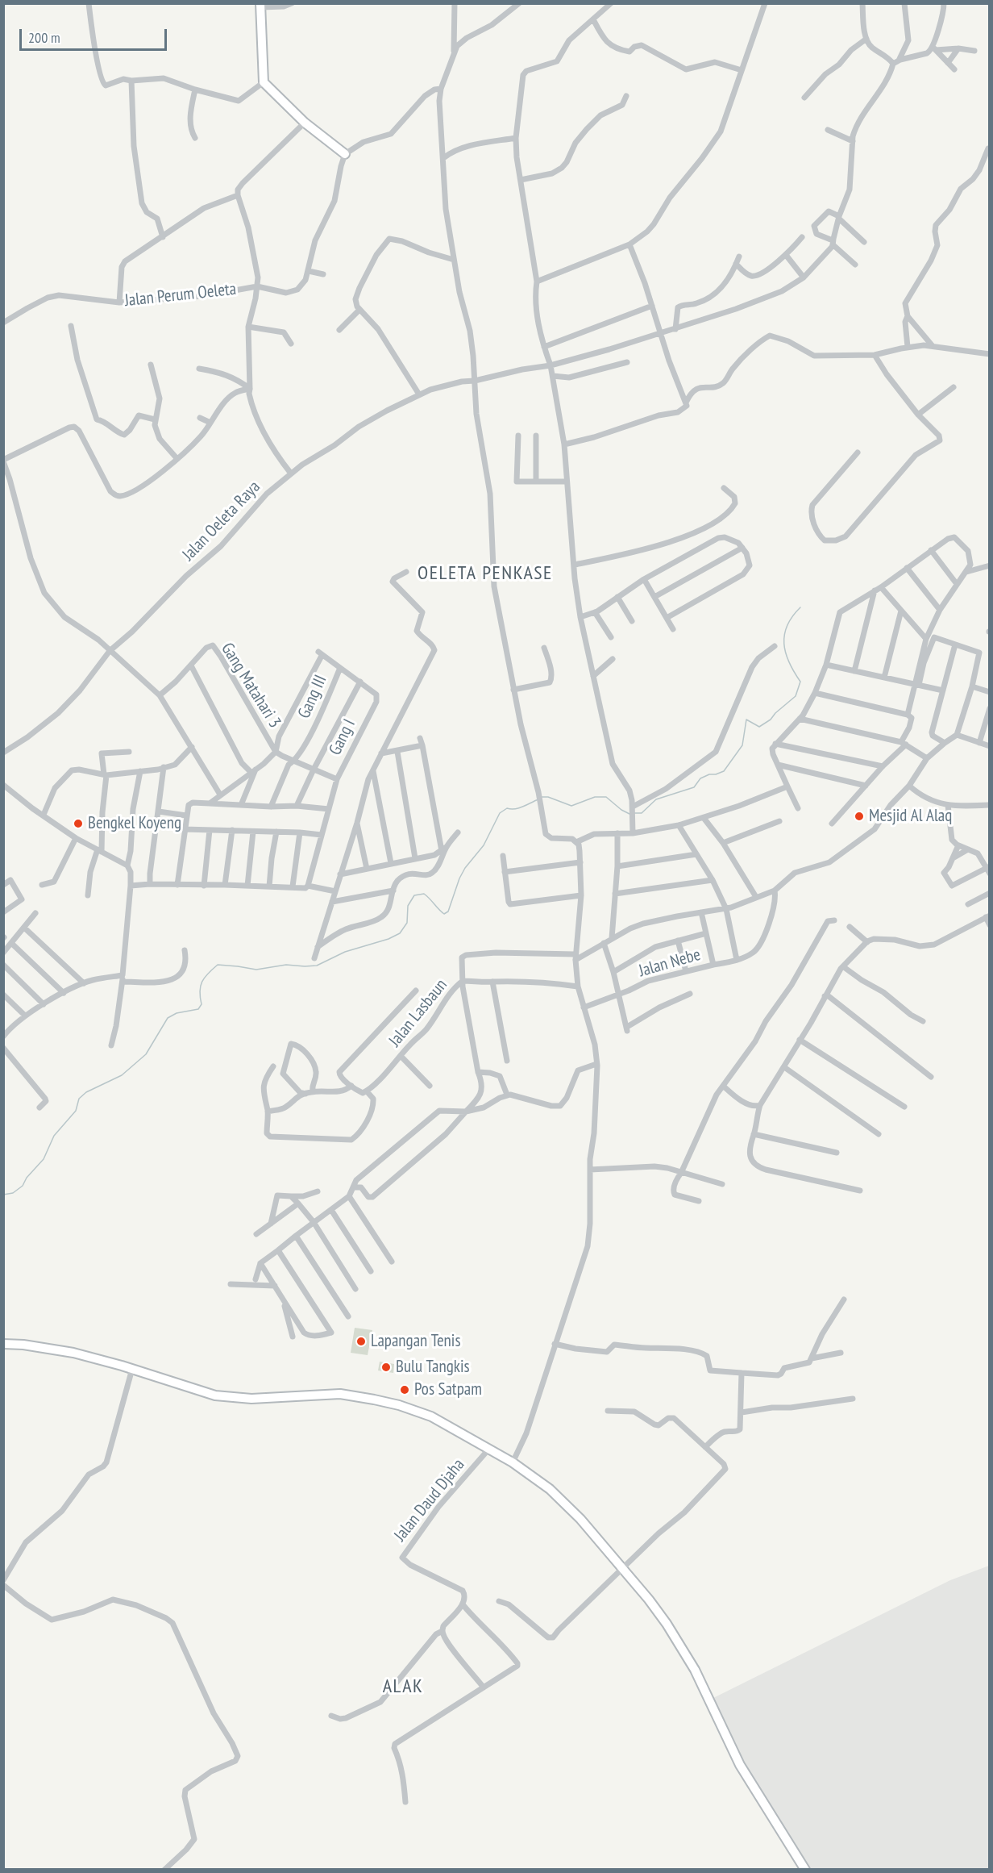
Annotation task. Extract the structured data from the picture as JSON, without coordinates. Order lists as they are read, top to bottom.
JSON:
{
  "streets": {
    "street": [
      "Jalan Perum Oeleta",
      "Jalan Oeleta Raya",
      "Gang Matahari 3",
      "Gang III",
      "Gang I",
      "Jalan Nebe",
      "Jalan Lasbaun",
      "Jalan Daud Djaha"
    ]
  },
  "districts": ["OELETA PENKASE", "ALAK"],
  "places": [
    "Mesjid Al Alaq",
    "Bengkel Koyeng",
    "Lapangan Tenis",
    "Bulu Tangkis",
    "Pos Satpam"
  ],
  "scale_bar": "200 m"
}
